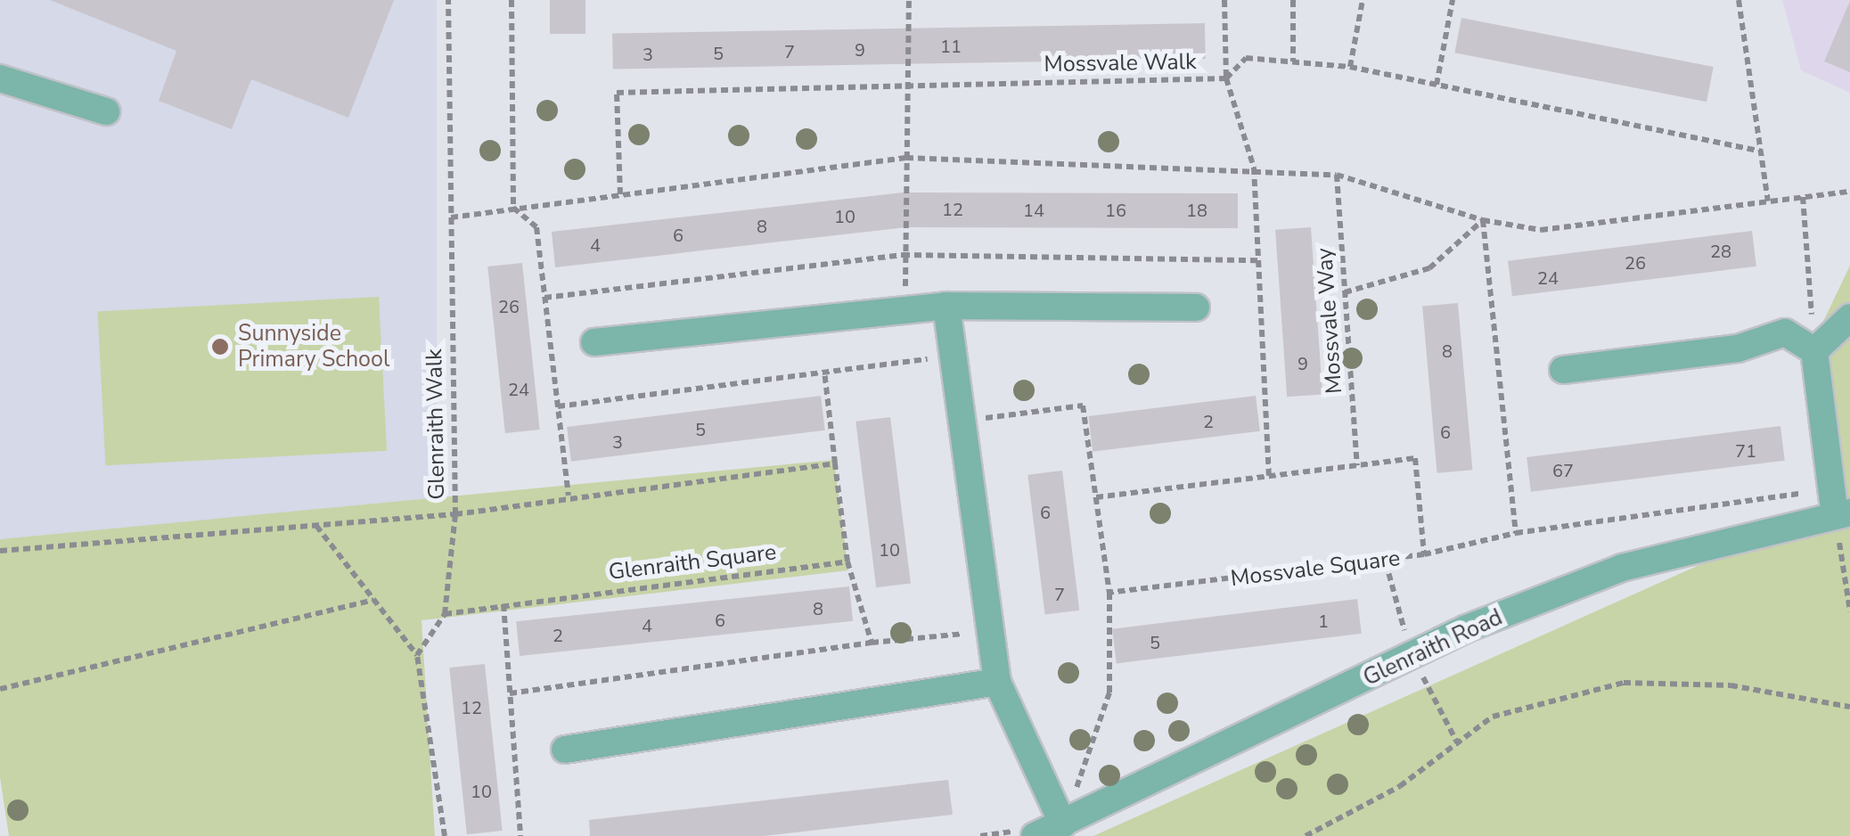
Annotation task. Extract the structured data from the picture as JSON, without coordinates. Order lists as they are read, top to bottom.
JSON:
{
  "streets": {
    "street": ["Glenraith Road"],
    "path": [
      "Mossvale Walk",
      "Mossvale Way",
      "Glenraith Walk",
      "Glenraith Square",
      "Mossvale Square"
    ]
  },
  "crossings": [
    ["Mossvale Way", "Mossvale Square"],
    ["Glenraith Walk", "Glenraith Square"]
  ],
  "places": ["Sunnyside Primary School"],
  "house_numbers": [
    "11",
    "9",
    "7",
    "5",
    "3",
    "12",
    "14",
    "16",
    "18",
    "10",
    "8",
    "6",
    "4",
    "28",
    "26",
    "24",
    "26",
    "8",
    "9",
    "24",
    "2",
    "5",
    "6",
    "3",
    "71",
    "67",
    "6",
    "10",
    "7",
    "8",
    "6",
    "1",
    "4",
    "2",
    "5",
    "12",
    "10"
  ]
}
